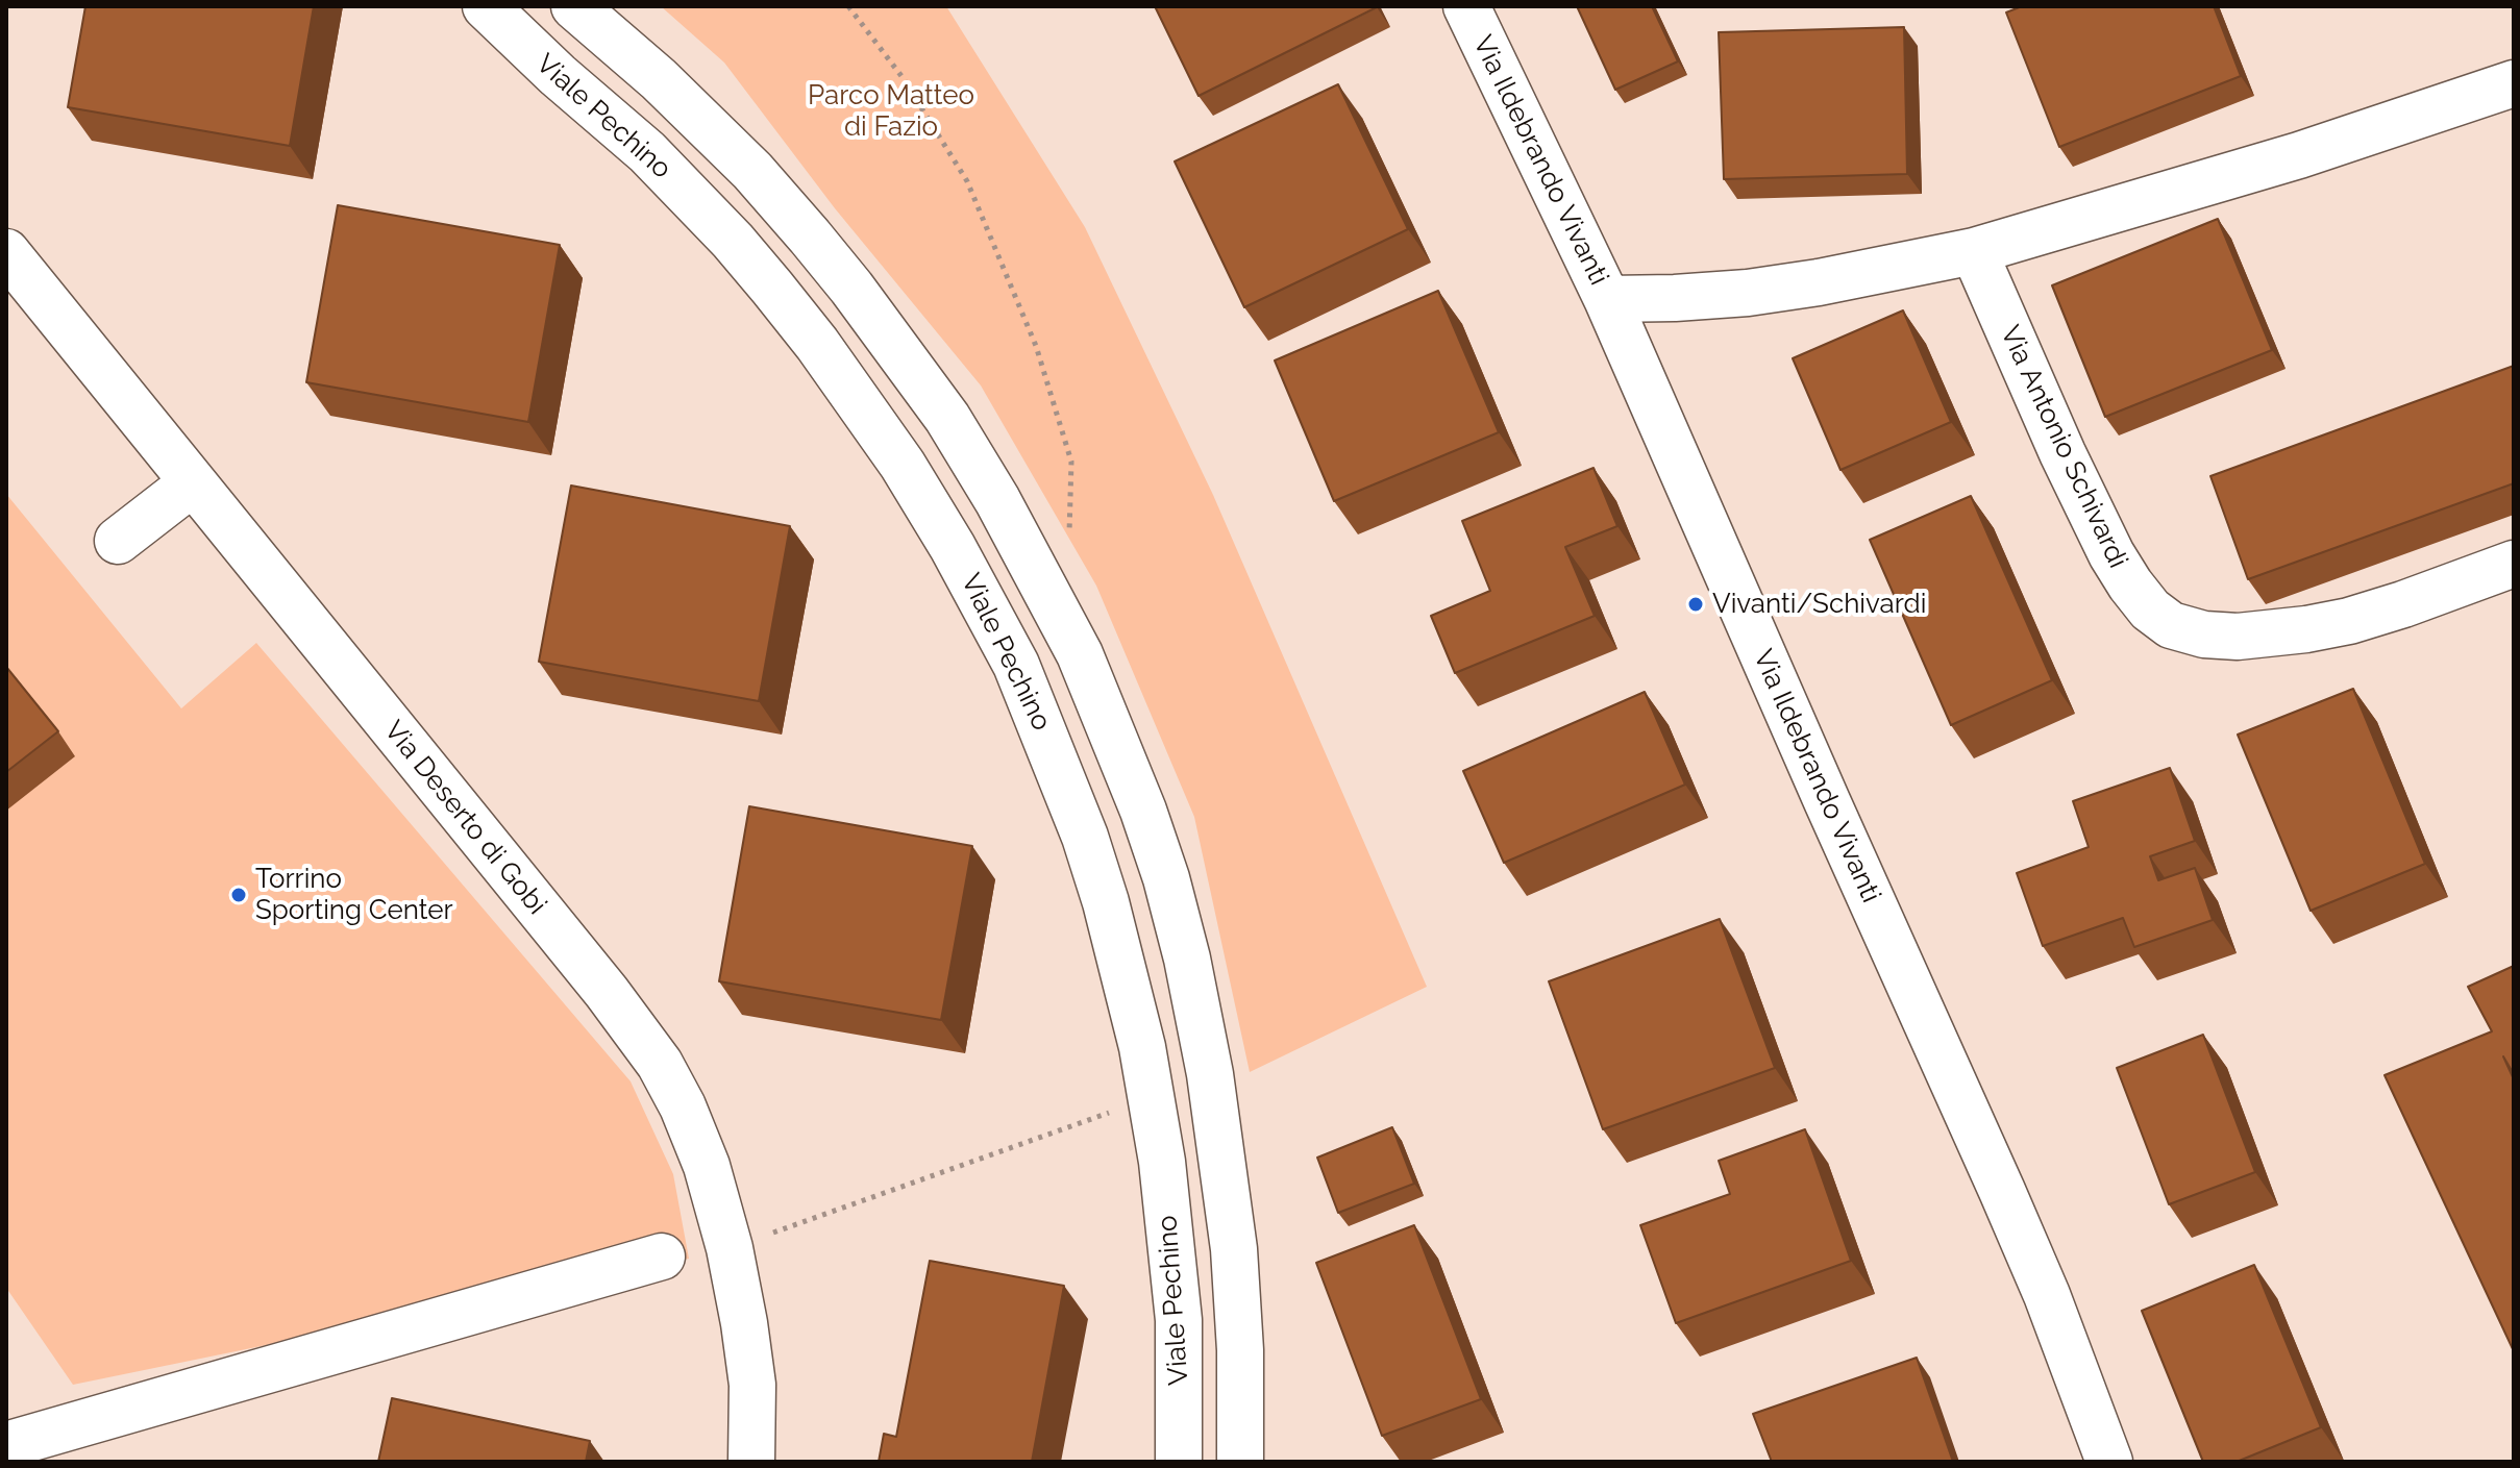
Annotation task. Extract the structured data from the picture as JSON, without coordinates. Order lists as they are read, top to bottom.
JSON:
{
  "streets": {
    "street": [
      "Viale Pechino",
      "Via Ildebrando Vivanti",
      "Via Antonio Schivardi",
      "Via Deserto di Gobi"
    ]
  },
  "parks": ["Parco Matteo di Fazio"],
  "places": ["Vivanti/Schivardi", "Torrino Sporting Center"]
}
